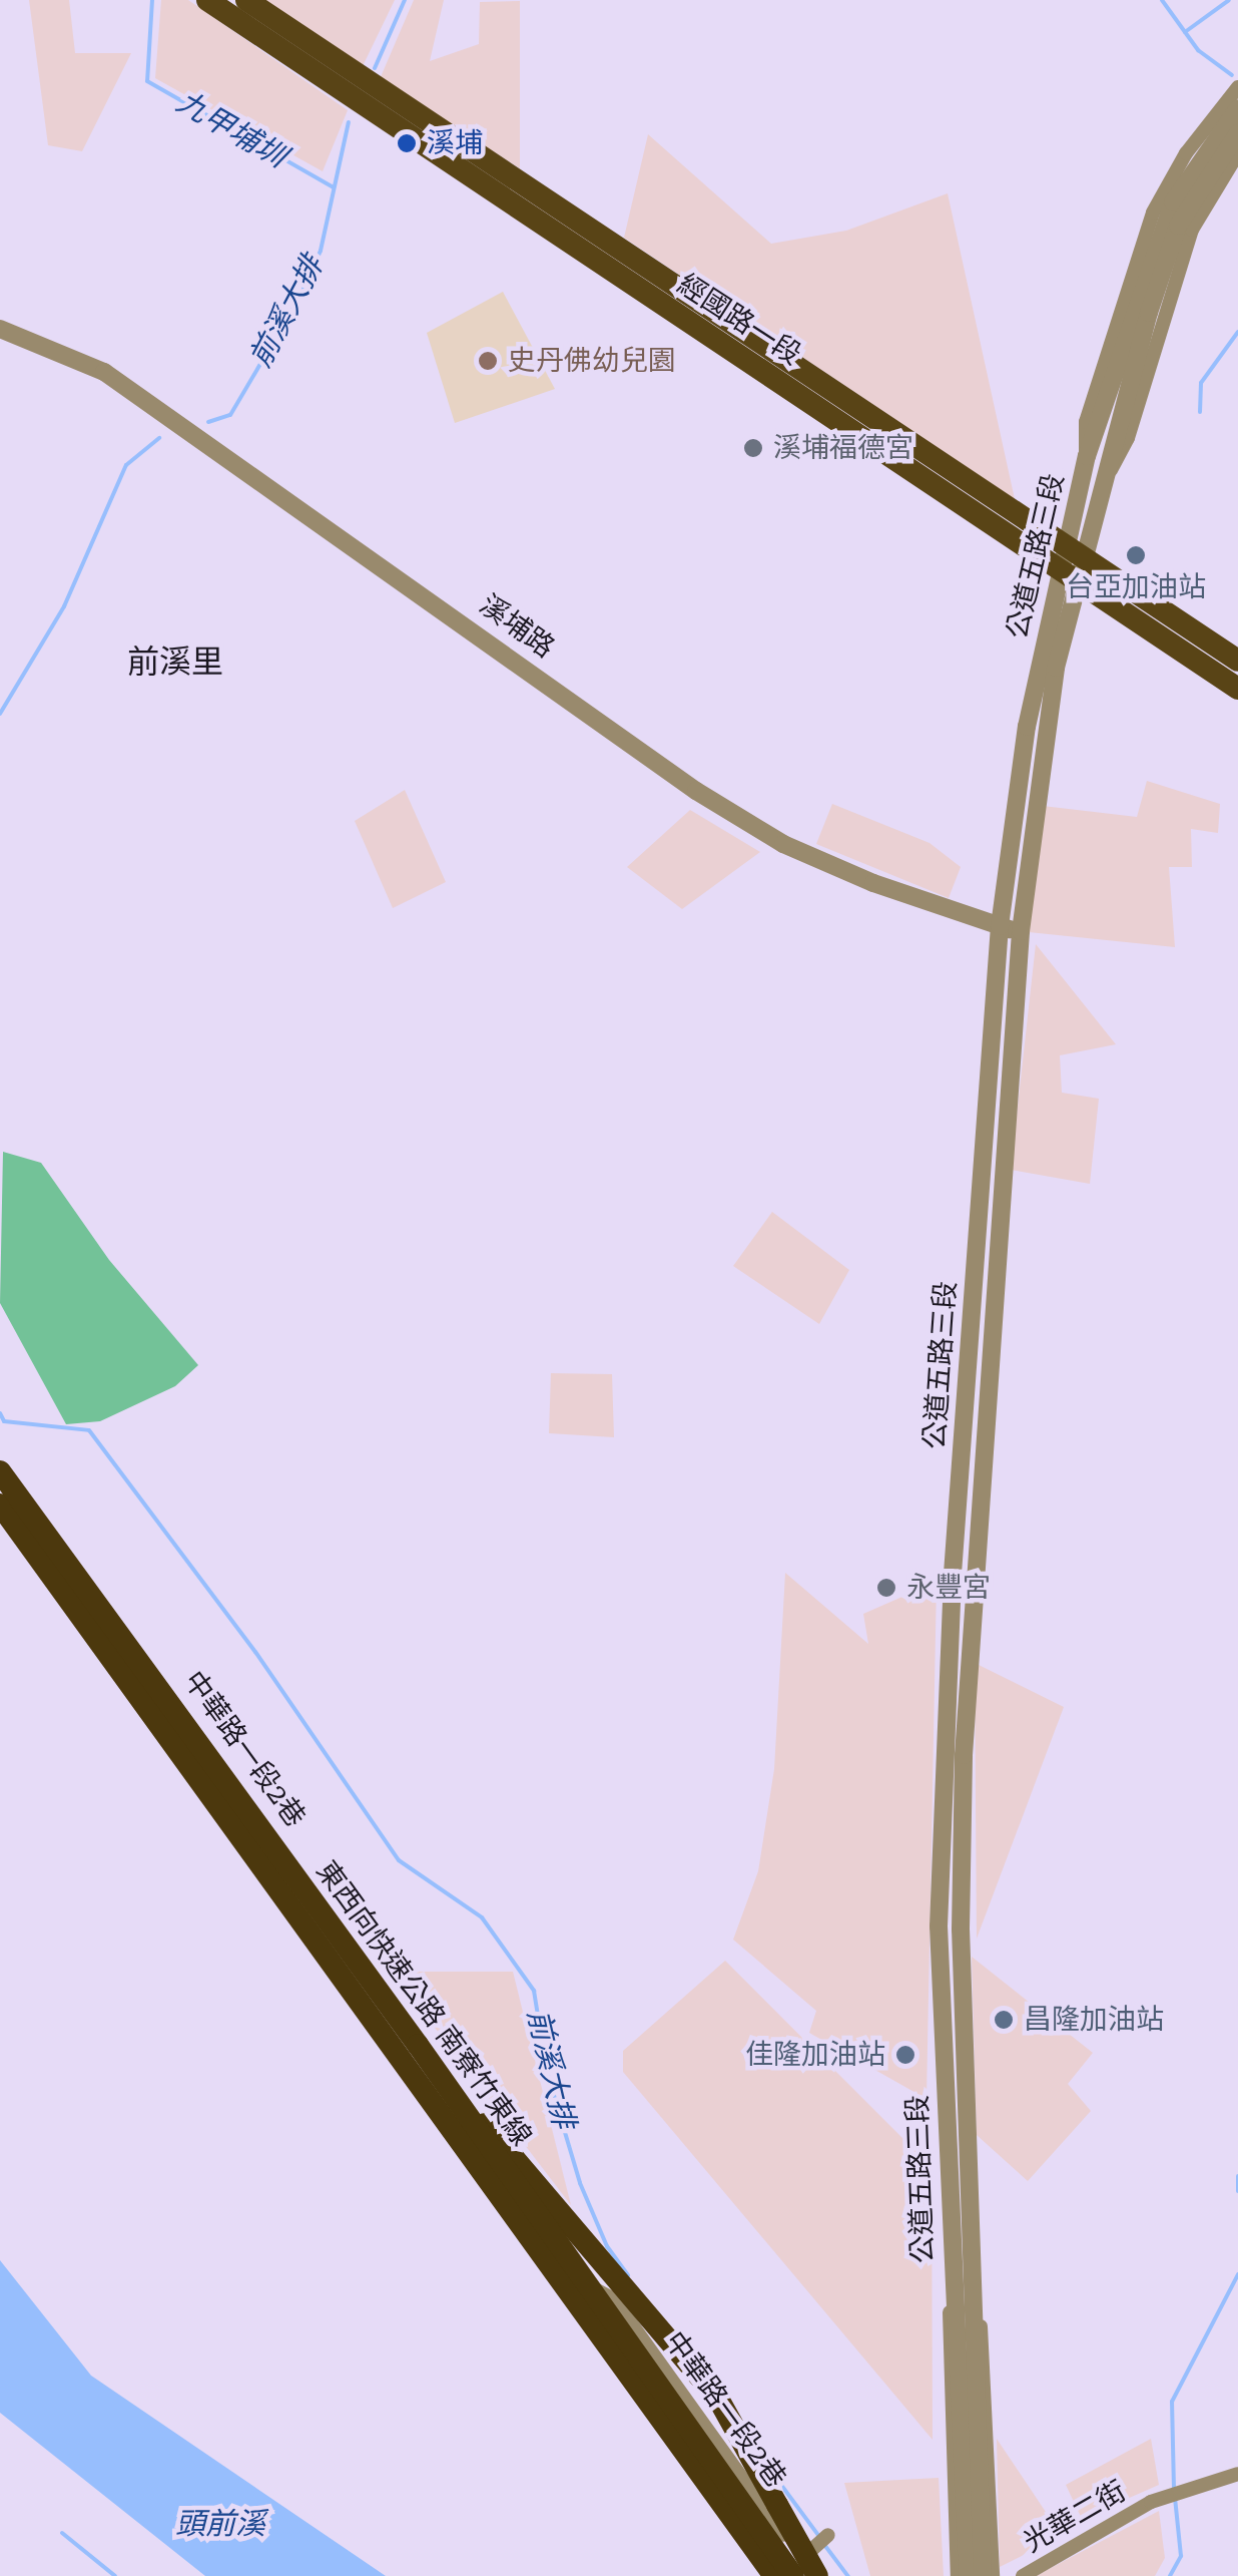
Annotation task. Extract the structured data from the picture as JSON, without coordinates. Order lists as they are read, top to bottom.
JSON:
{
  "streets": {
    "highway": ["東西向快速公路 南寮竹東線"],
    "main road": ["經國路一段"],
    "street": [
      "公道五路三段",
      "溪埔路",
      "中華路一段2巷",
      "光華二街"
    ]
  },
  "crossings": [
    ["經國路一段", "公道五路三段"],
    ["公道五路三段", "溪埔路"]
  ],
  "districts": ["前溪里"],
  "water": ["九甲埔圳", "前溪大排", "頭前溪"],
  "places": [
    "溪埔",
    "史丹佛幼兒園",
    "溪埔福德宮",
    "台亞加油站",
    "永豐宮",
    "昌隆加油站",
    "佳隆加油站"
  ]
}
